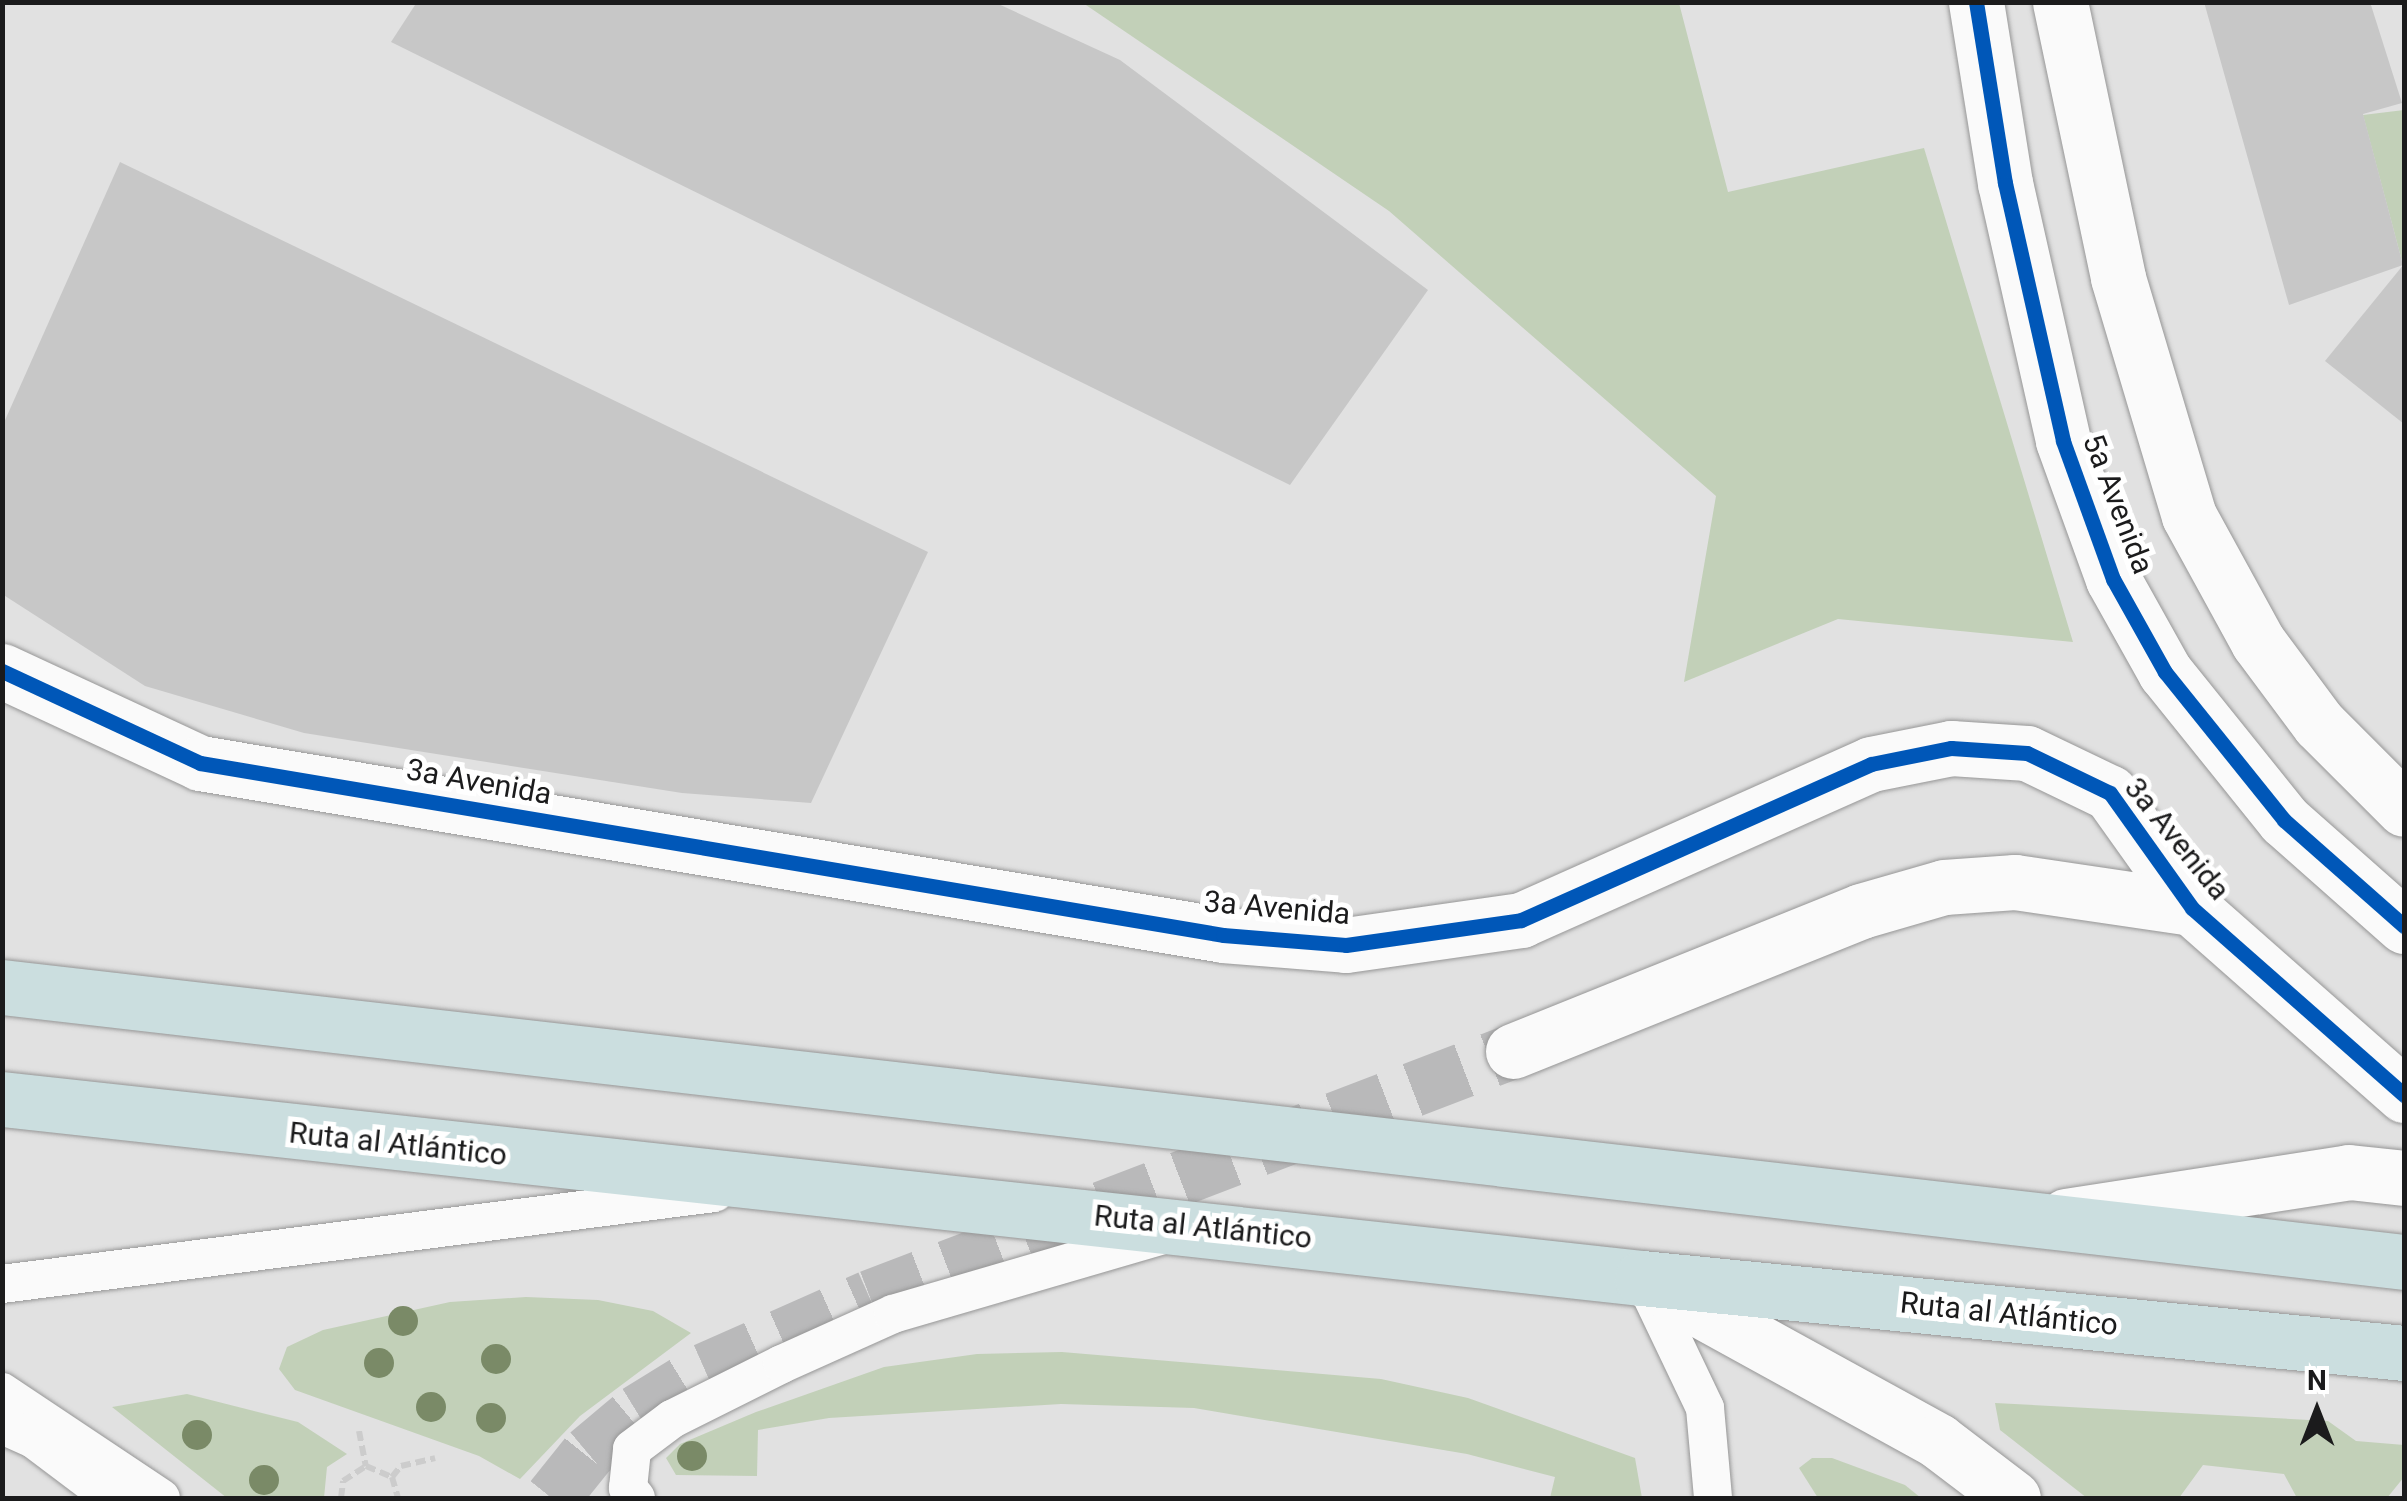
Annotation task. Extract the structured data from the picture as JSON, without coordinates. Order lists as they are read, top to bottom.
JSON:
{
  "streets": {
    "highway": ["Ruta al Atlántico"],
    "street": ["5a Avenida", "3a Avenida"]
  },
  "north": "top"
}
